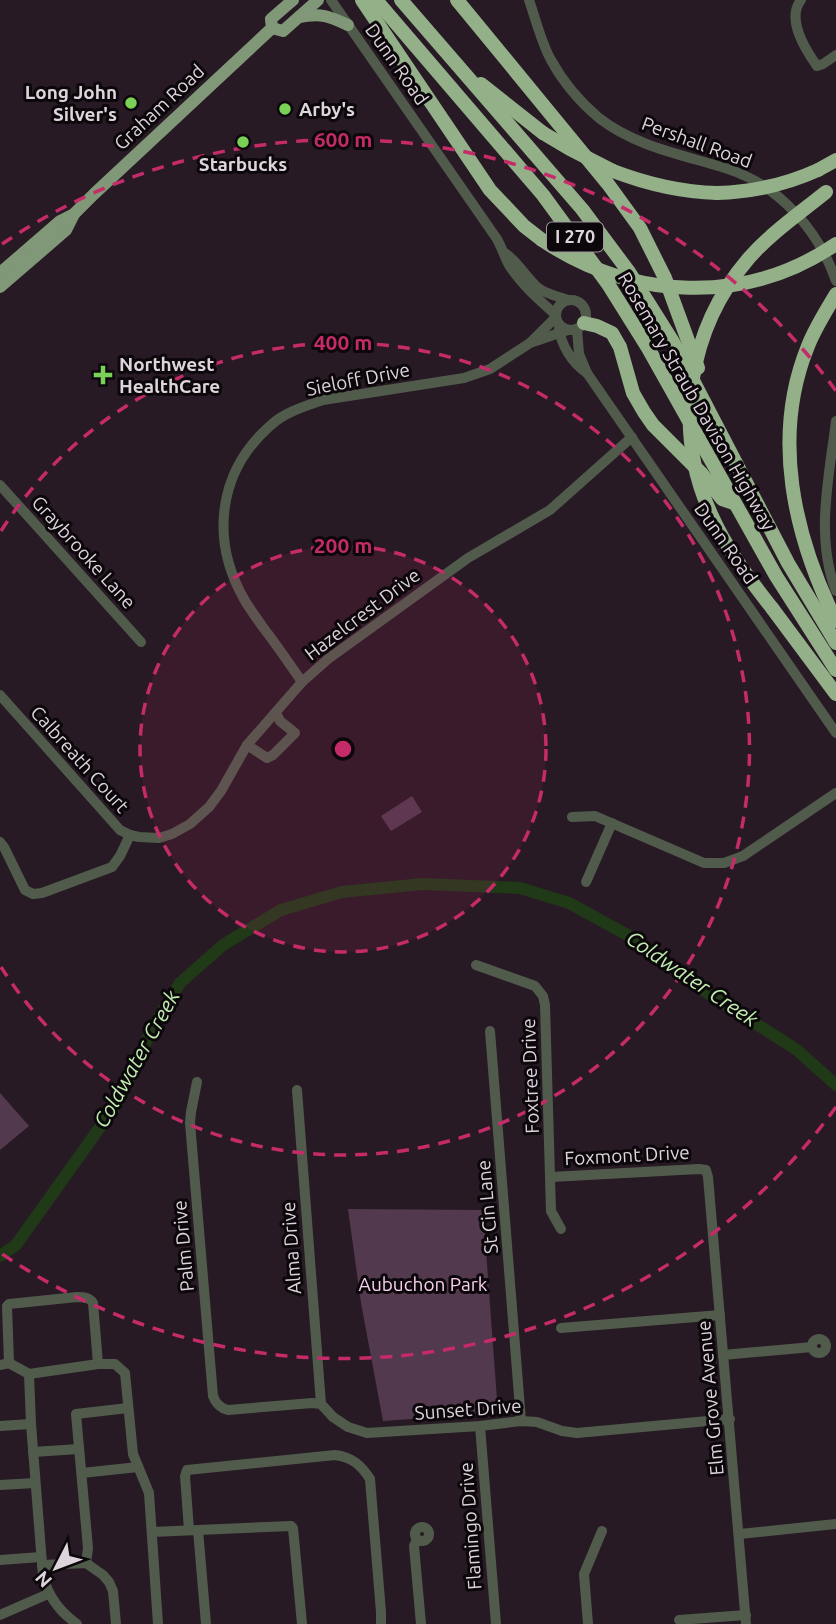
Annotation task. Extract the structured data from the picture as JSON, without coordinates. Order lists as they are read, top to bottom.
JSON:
{
  "streets": {
    "highway": ["I 270", "Rosemary Straub Davison Highway"],
    "main road": ["Graham Road"],
    "street": [
      "Dunn Road",
      "Pershall Road",
      "Sieloff Drive",
      "Graybrooke Lane",
      "Hazelcrest Drive",
      "Calbreath Court",
      "Foxtree Drive",
      "Foxmont Drive",
      "St Cin Lane",
      "Palm Drive",
      "Alma Drive",
      "Elm Grove Avenue",
      "Sunset Drive",
      "Flamingo Drive"
    ]
  },
  "crossings": [
    ["Dunn Road", "Sieloff Drive"],
    ["Dunn Road", "Hazelcrest Drive"],
    ["Sieloff Drive", "Hazelcrest Drive"],
    ["Hazelcrest Drive", "Calbreath Court"],
    ["Foxtree Drive", "Foxmont Drive"],
    ["Foxmont Drive", "Elm Grove Avenue"],
    ["St Cin Lane", "Sunset Drive"],
    ["Palm Drive", "Alma Drive"],
    ["Palm Drive", "Sunset Drive"],
    ["Alma Drive", "Sunset Drive"],
    ["Elm Grove Avenue", "Sunset Drive"],
    ["Sunset Drive", "Flamingo Drive"]
  ],
  "water": ["Coldwater Creek"],
  "parks": ["Aubuchon Park"],
  "places": {
    "other": ["Long John Silver's", "Arby's", "Starbucks"],
    "health": ["Northwest HealthCare"]
  },
  "north": "bottom left",
  "rings": ["600 m", "400 m", "200 m"]
}
